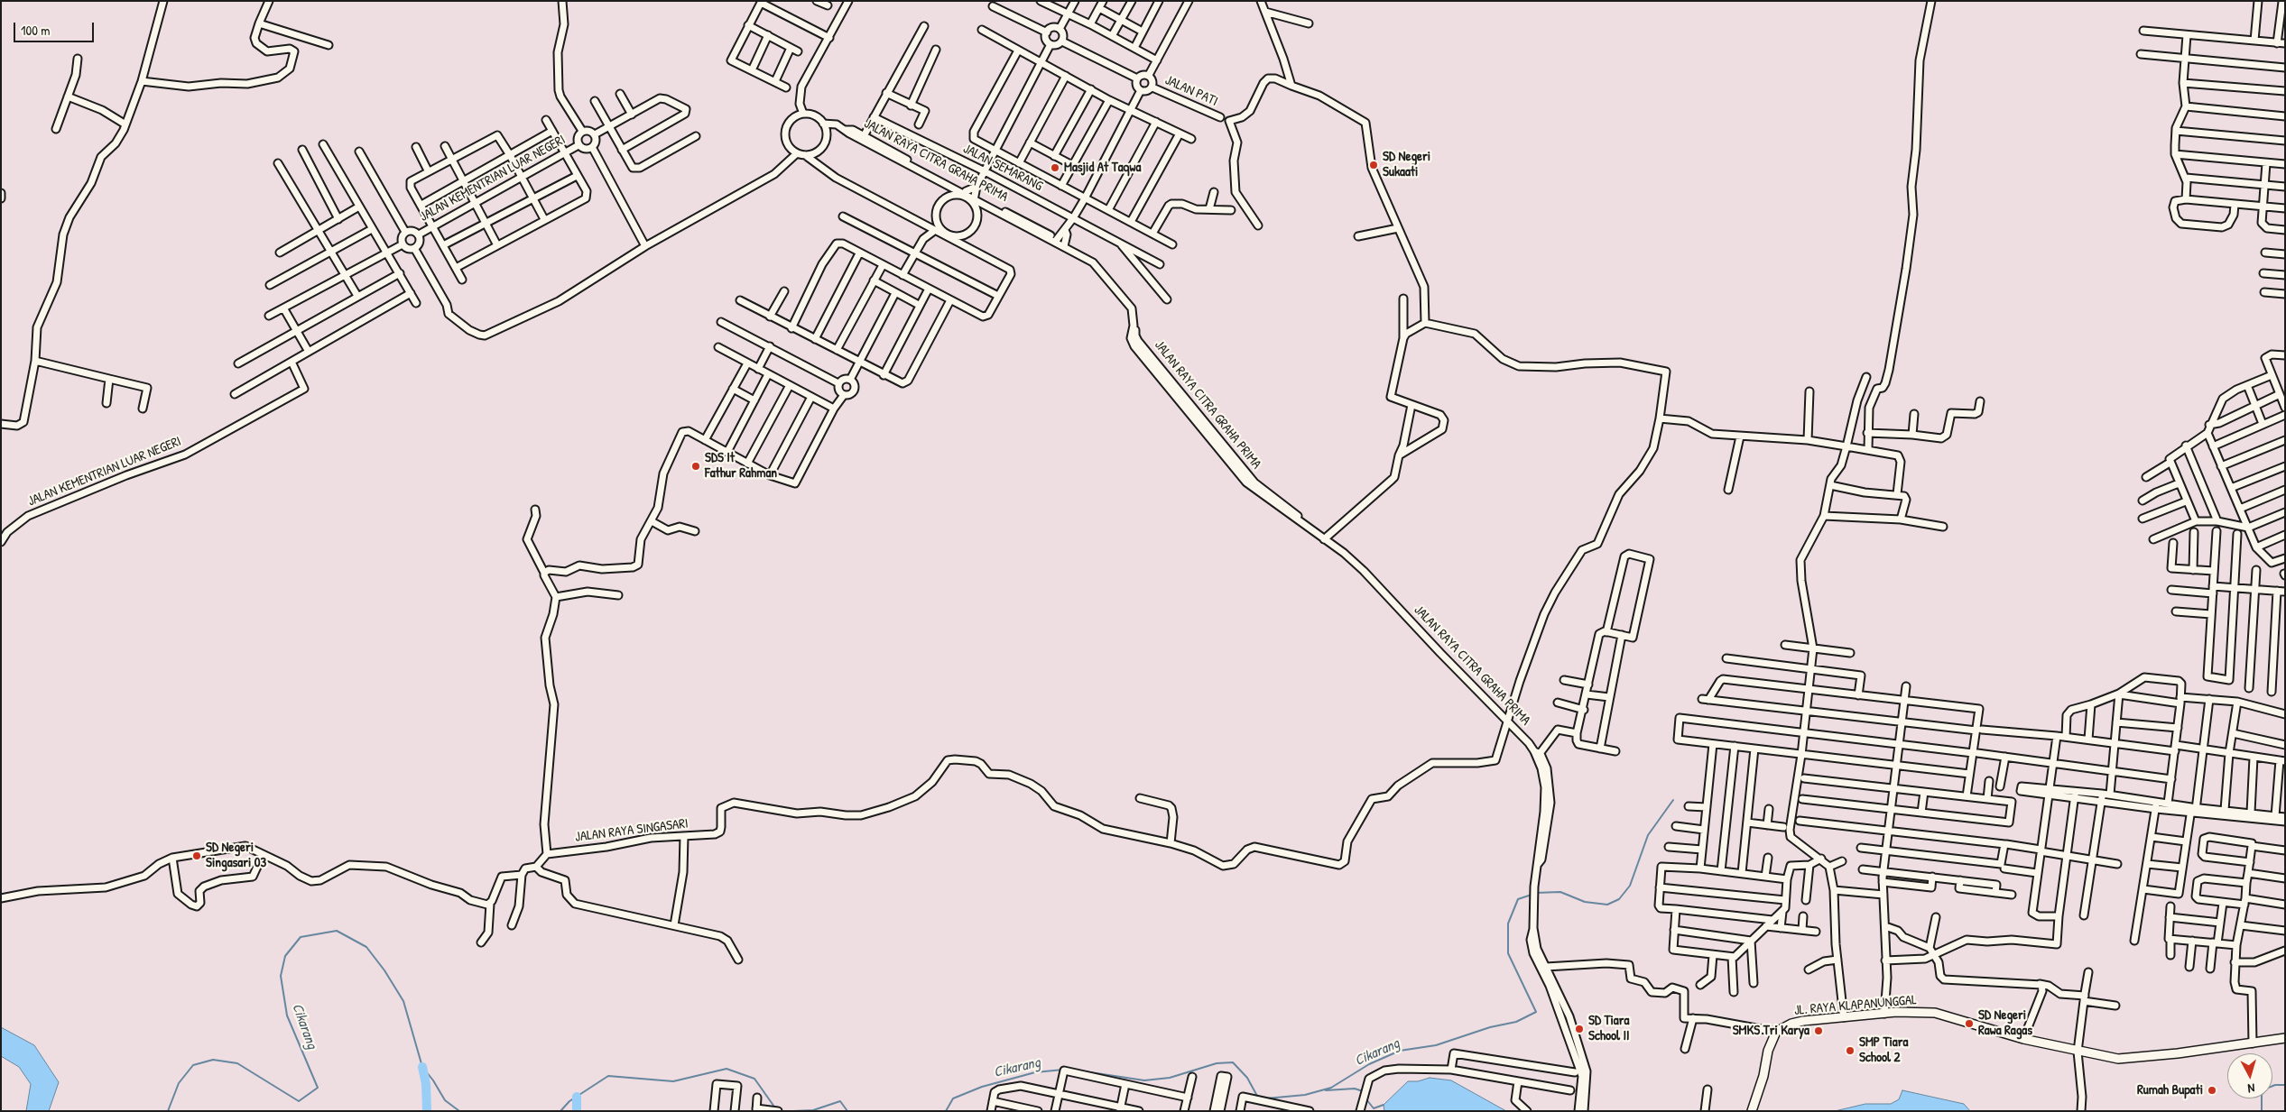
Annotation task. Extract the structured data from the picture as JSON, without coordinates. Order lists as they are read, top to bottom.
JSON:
{
  "streets": {
    "street": [
      "JALAN PATI",
      "JALAN RAYA CITRA GRAHA PRIMA",
      "JALAN SEMARANG",
      "JALAN KEMENTRIAN LUAR NEGERI",
      "JALAN RAYA SINGASARI",
      "JL. RAYA KLAPANUNGGAL"
    ]
  },
  "crossings": [
    ["JALAN RAYA CITRA GRAHA PRIMA", "JALAN RAYA SINGASARI"]
  ],
  "water": ["Cikarang"],
  "places": [
    "SD Negeri Sukaati",
    "Masjid At Taqwa",
    "SDS It Fathur Rahman",
    "SD Negeri Singasari 03",
    "SD Negeri Rawa Ragas",
    "SD Tiara School II",
    "SMKS Tri Karya",
    "SMP Tiara School 2",
    "Rumah Bupati"
  ],
  "scale_bar": "100 m",
  "north": "bottom"
}
